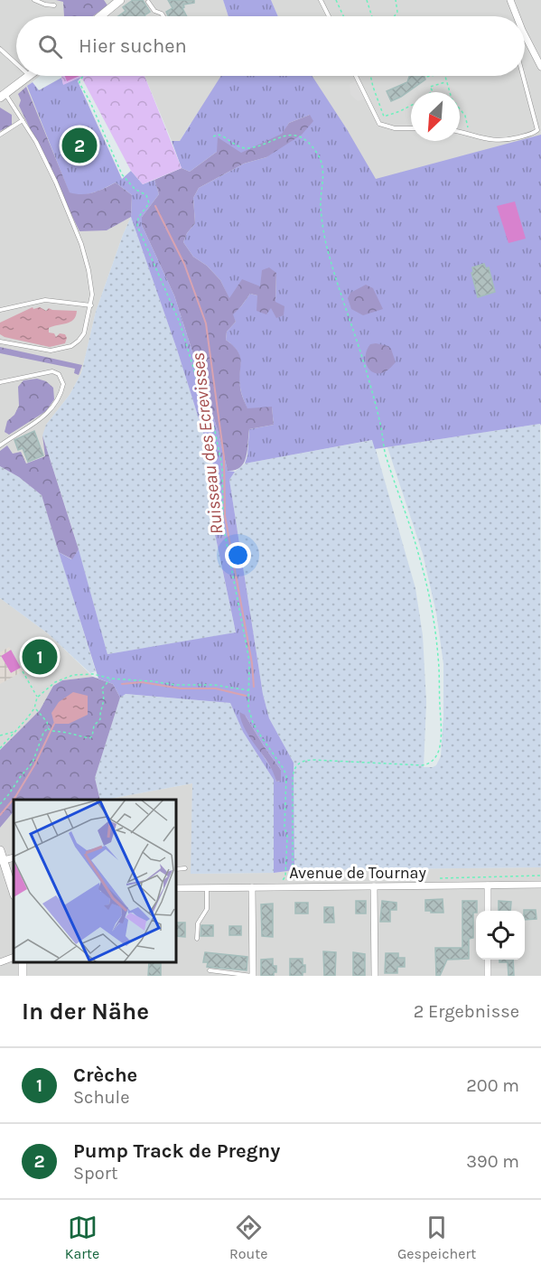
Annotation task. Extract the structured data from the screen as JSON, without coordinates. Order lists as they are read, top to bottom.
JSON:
{
  "streets": {
    "street": ["Avenue de Tournay"]
  },
  "water": ["Ruisseau des Ecrevisses"],
  "north": "bottom left",
  "page": {
    "search": "Hier suchen",
    "pins": ["2", "1"],
    "heading": ["In der Nähe", "2 Ergebnisse"],
    "list": [
      {
        "mark": "1",
        "name": "Crèche",
        "note": "Schule",
        "value": "200 m"
      },
      {
        "mark": "2",
        "name": "Pump Track de Pregny",
        "note": "Sport",
        "value": "390 m"
      }
    ],
    "nav": ["Karte", "Route", "Gespeichert"]
  }
}
